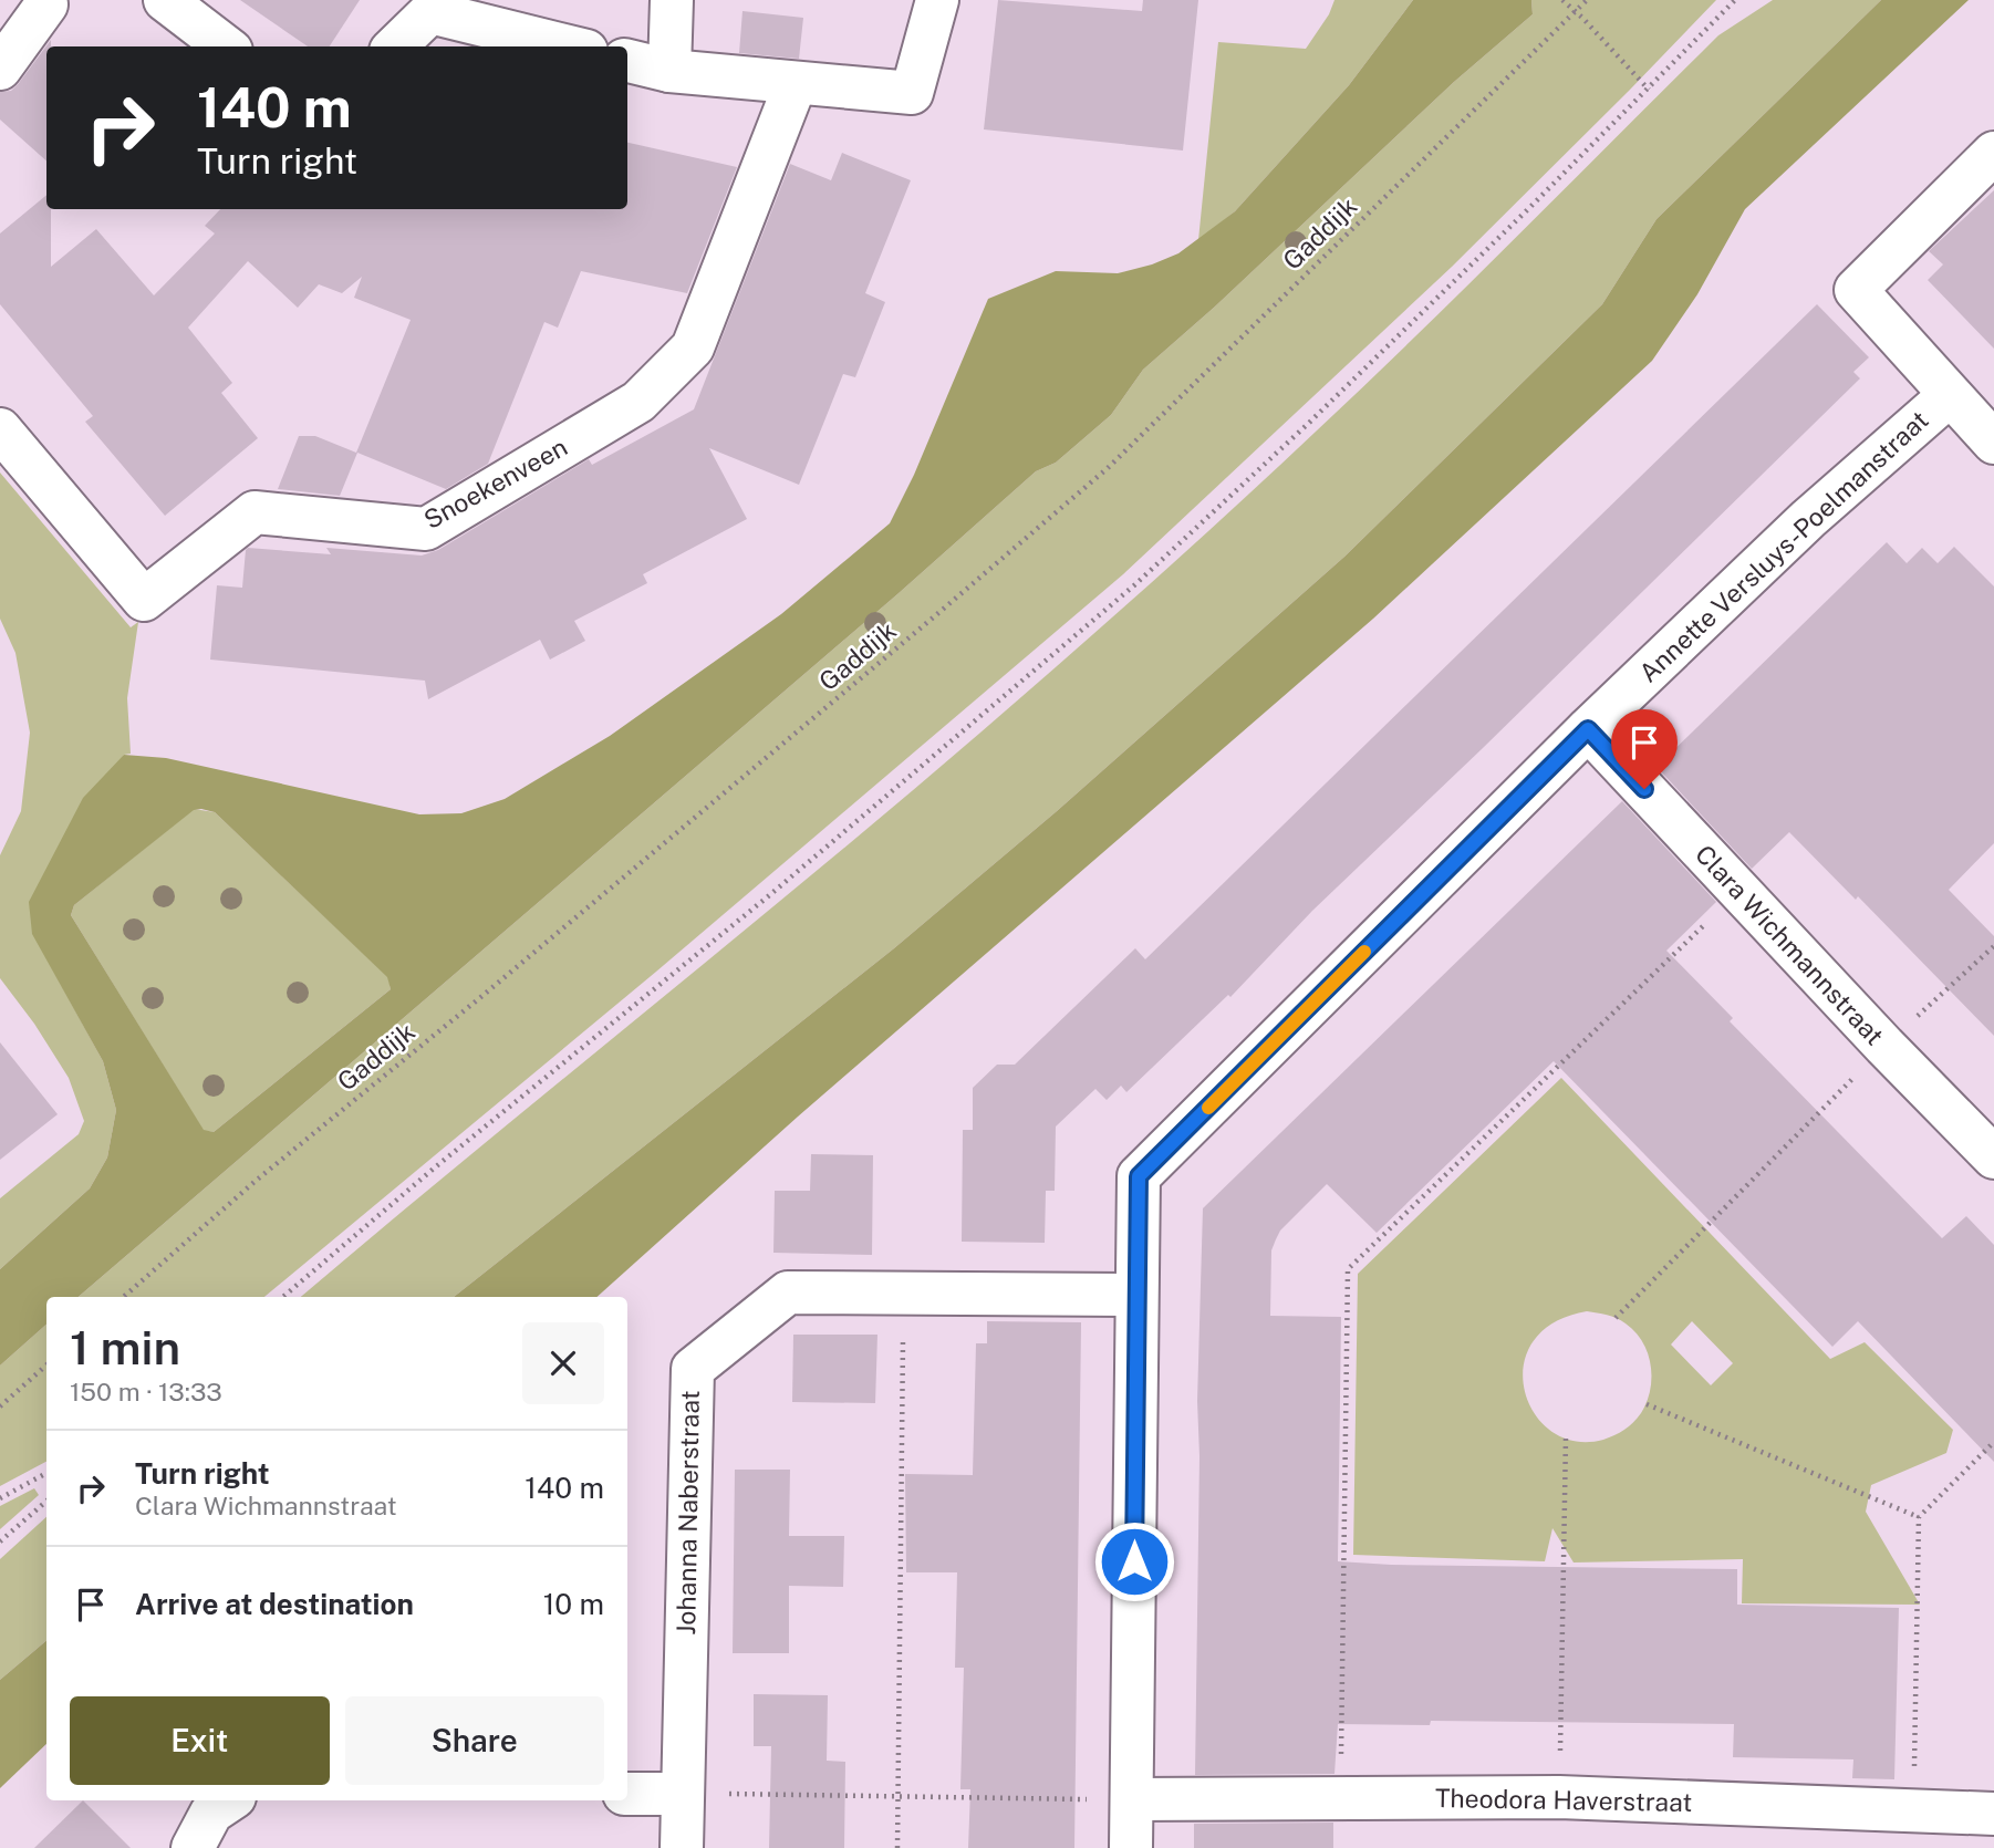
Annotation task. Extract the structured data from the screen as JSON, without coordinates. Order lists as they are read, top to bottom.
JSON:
{
  "streets": {
    "street": [
      "Snoekenveen",
      "Annette Versluys-Poelmanstraat",
      "Clara Wichmannstraat",
      "Johanna Naberstraat",
      "Theodora Haverstraat"
    ],
    "path": ["Gaddijk"]
  },
  "crossings": [
    ["Annette Versluys-Poelmanstraat", "Clara Wichmannstraat"],
    ["Annette Versluys-Poelmanstraat", "Johanna Naberstraat"],
    ["Annette Versluys-Poelmanstraat", "Theodora Haverstraat"]
  ],
  "page": {
    "turn": ["140 m", "Turn right"],
    "heading": ["1 min", "150 m · 13:33"],
    "list": [
      {
        "name": "Turn right",
        "note": "Clara Wichmannstraat",
        "value": "140 m"
      },
      {
        "name": "Arrive at destination",
        "value": "10 m"
      }
    ],
    "buttons": ["Exit", "Share"]
  }
}
